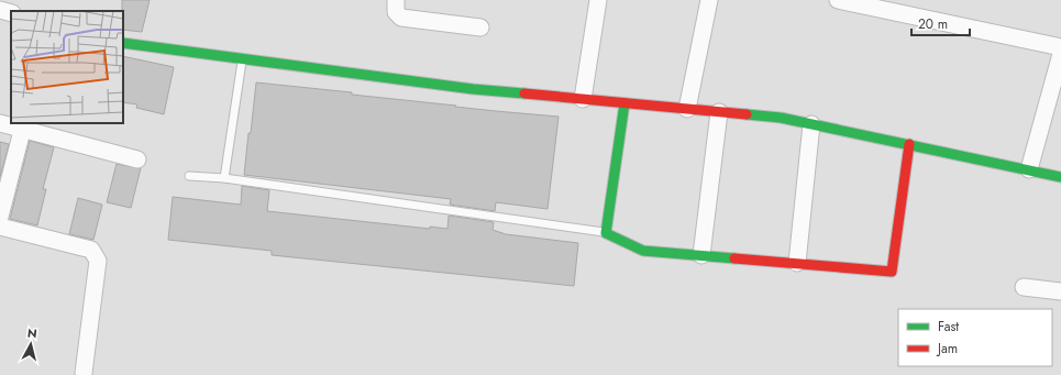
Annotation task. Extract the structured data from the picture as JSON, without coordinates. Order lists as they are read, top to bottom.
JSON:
{
  "legend": ["Fast", "Jam"],
  "scale_bar": "20 m",
  "north": "top"
}
